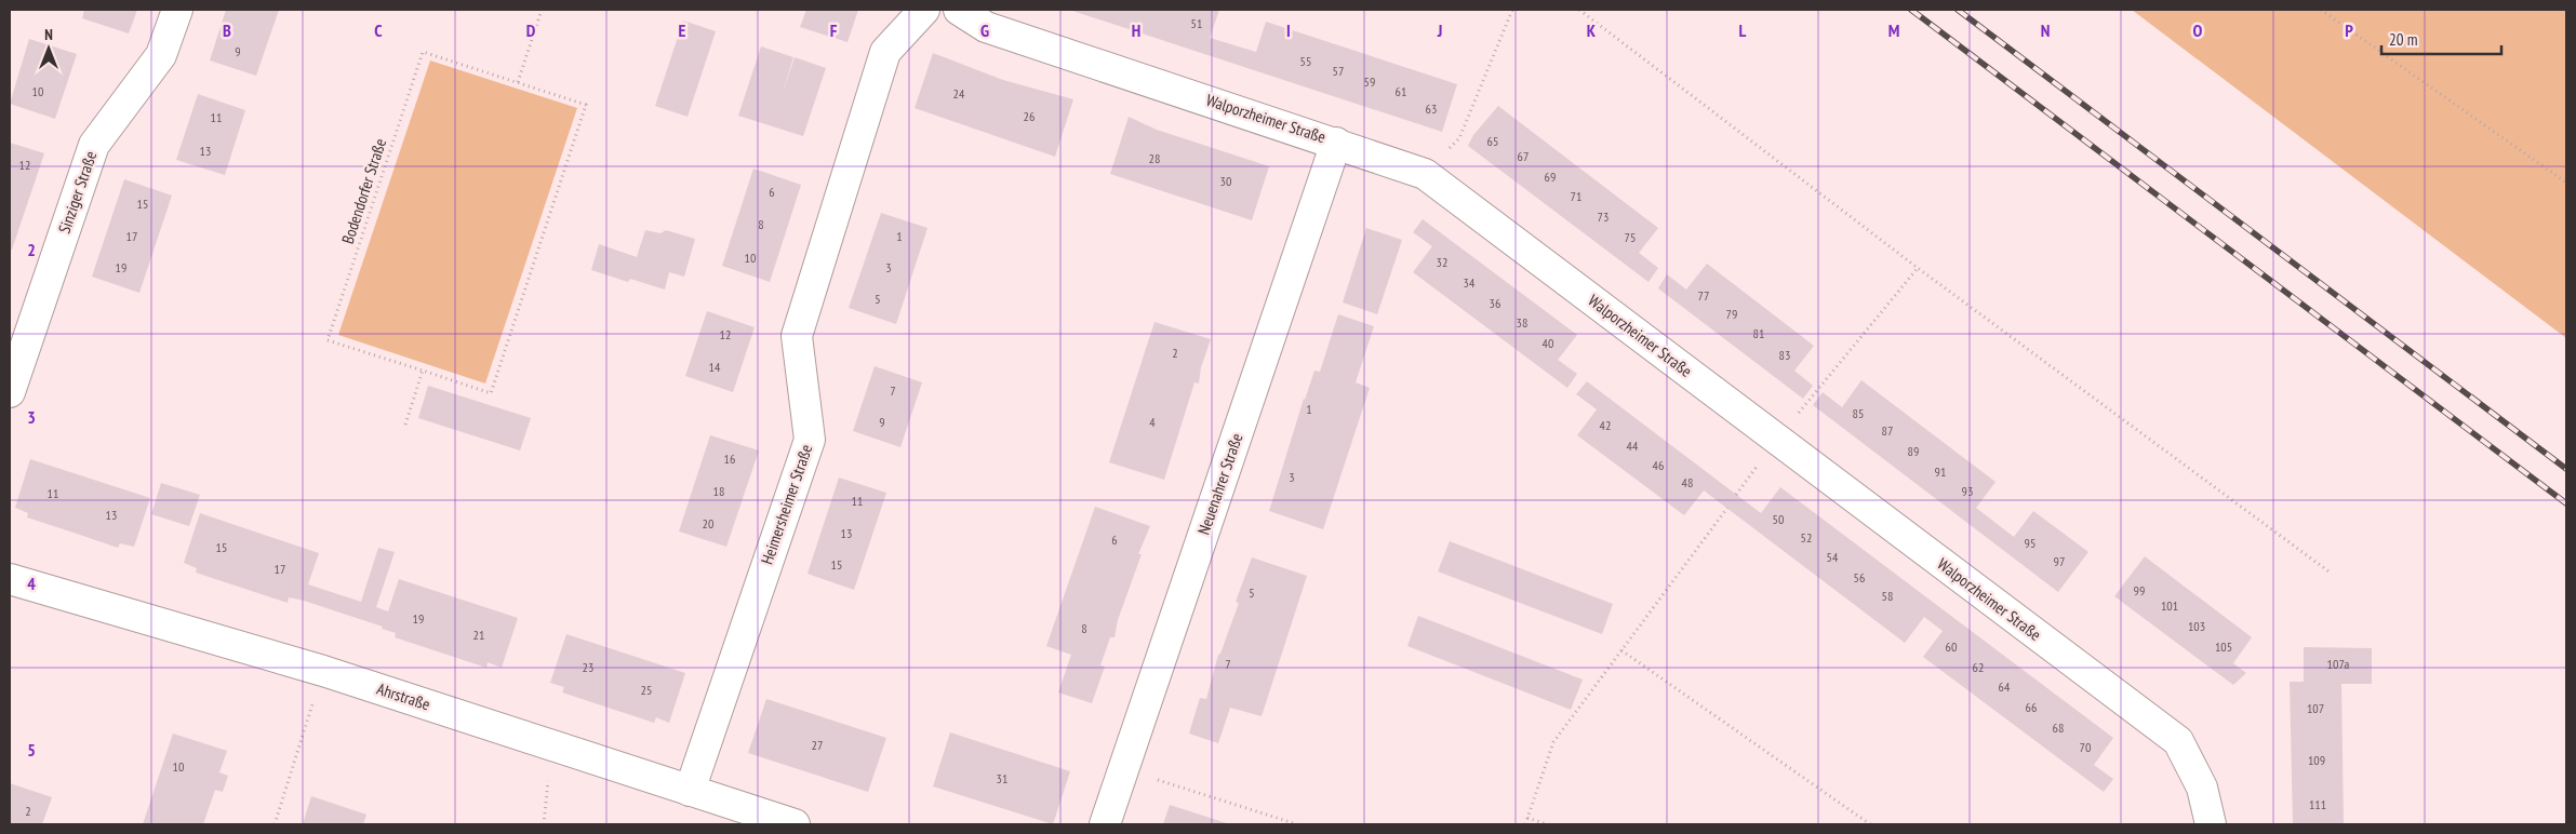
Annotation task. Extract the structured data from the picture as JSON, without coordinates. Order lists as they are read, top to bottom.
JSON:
{
  "streets": {
    "street": [
      "Walporzheimer Straße",
      "Sinziger Straße",
      "Neuenahrer Straße",
      "Heimersheimer Straße",
      "Ahrstraße"
    ],
    "path": ["Bodendorfer Straße"]
  },
  "crossings": [
    ["Walporzheimer Straße", "Neuenahrer Straße"],
    ["Heimersheimer Straße", "Ahrstraße"]
  ],
  "house_numbers": [
    "51",
    "9",
    "55",
    "57",
    "59",
    "10",
    "61",
    "24",
    "63",
    "26",
    "11",
    "65",
    "13",
    "67",
    "28",
    "12",
    "69",
    "30",
    "6",
    "71",
    "15",
    "73",
    "8",
    "17",
    "1",
    "75",
    "10",
    "32",
    "19",
    "3",
    "34",
    "77",
    "5",
    "36",
    "79",
    "38",
    "81",
    "12",
    "40",
    "2",
    "83",
    "14",
    "7",
    "1",
    "85",
    "9",
    "4",
    "42",
    "87",
    "44",
    "89",
    "16",
    "46",
    "91",
    "3",
    "48",
    "18",
    "93",
    "11",
    "11",
    "13",
    "50",
    "20",
    "13",
    "52",
    "6",
    "95",
    "15",
    "54",
    "97",
    "15",
    "17",
    "56",
    "99",
    "5",
    "58",
    "101",
    "19",
    "103",
    "8",
    "21",
    "60",
    "105",
    "7",
    "107a",
    "23",
    "62",
    "64",
    "25",
    "66",
    "107",
    "68",
    "27",
    "70",
    "109",
    "10",
    "31",
    "111",
    "2"
  ],
  "scale_bar": "20 m",
  "north": "top",
  "grid": {
    "columns": [
      "B",
      "C",
      "D",
      "E",
      "F",
      "G",
      "H",
      "I",
      "J",
      "K",
      "L",
      "M",
      "N",
      "O",
      "P"
    ],
    "rows": [
      "2",
      "3",
      "4",
      "5"
    ]
  }
}
